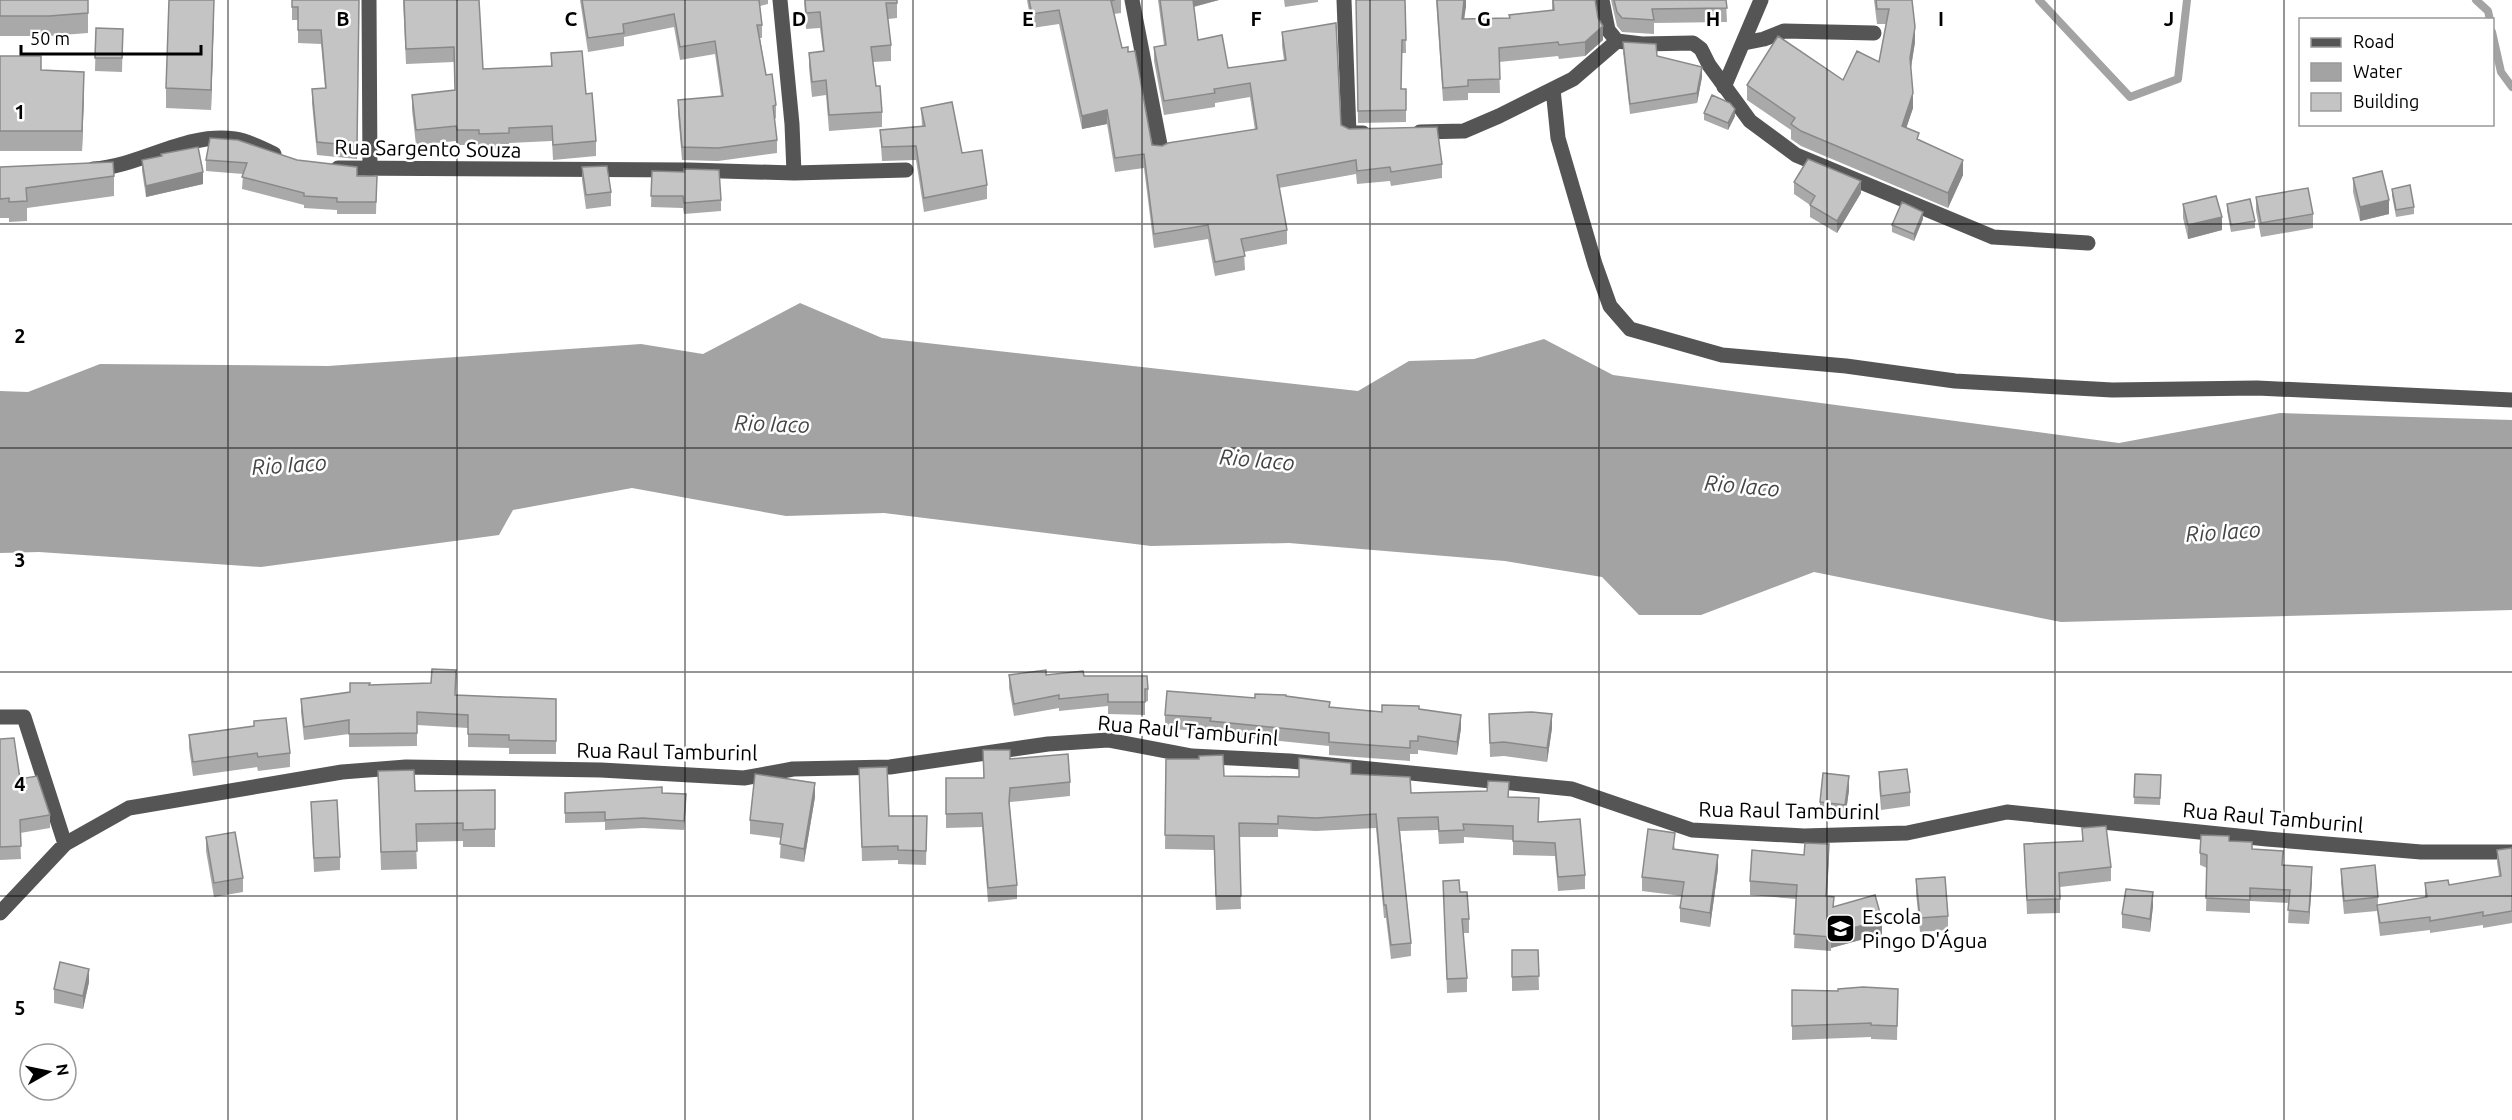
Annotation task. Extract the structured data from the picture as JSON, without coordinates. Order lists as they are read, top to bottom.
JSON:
{
  "streets": {
    "street": ["Rua Sargento Souza", "Rua Raul Tamburinl"]
  },
  "water": ["Rio Iaco"],
  "places": {
    "school or university": ["Escola Pingo D'Água"]
  },
  "legend": ["Road", "Water", "Building"],
  "scale_bar": "50 m",
  "north": "right",
  "grid": {
    "columns": [
      "B",
      "C",
      "D",
      "E",
      "F",
      "G",
      "H",
      "I",
      "J"
    ],
    "rows": [
      "1",
      "2",
      "3",
      "4",
      "5"
    ]
  }
}
